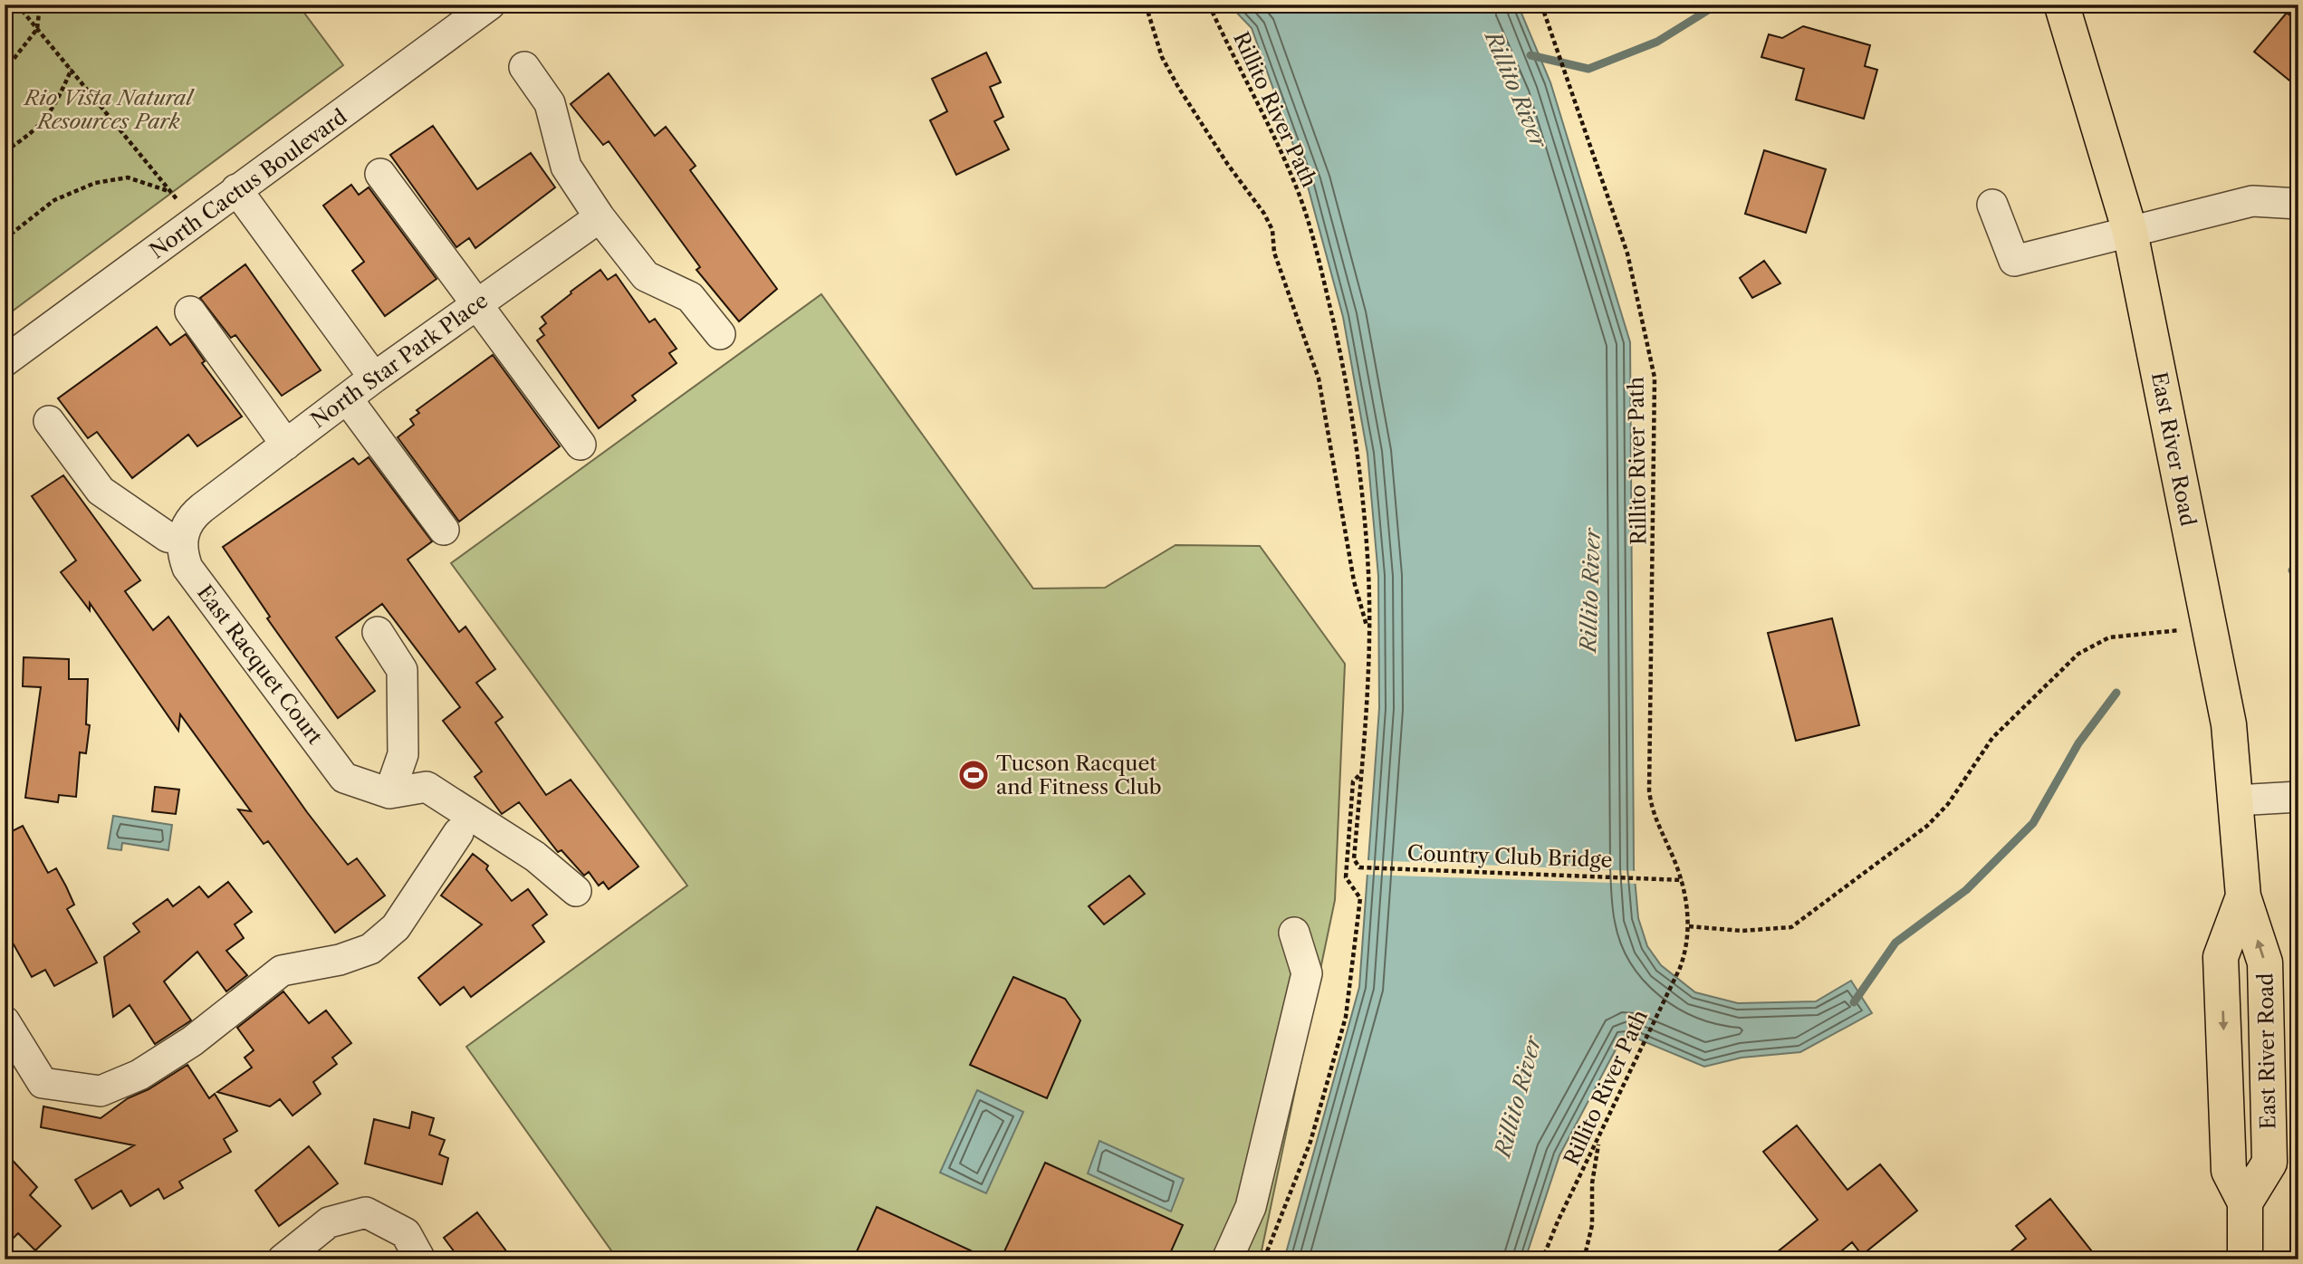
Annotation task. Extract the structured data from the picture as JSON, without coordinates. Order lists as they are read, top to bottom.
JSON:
{
  "streets": {
    "main road": ["East River Road"],
    "street": ["North Cactus Boulevard", "North Star Park Place", "East Racquet Court"],
    "path": ["Rillito River Path", "Country Club Bridge"]
  },
  "crossings": [
    ["Rillito River Path", "Country Club Bridge"],
    ["North Star Park Place", "East Racquet Court"]
  ],
  "water": ["Rillito River"],
  "parks": ["Rio Vista Natural Resources Park"],
  "places": {
    "sports": ["Tucson Racquet and Fitness Club"]
  }
}
